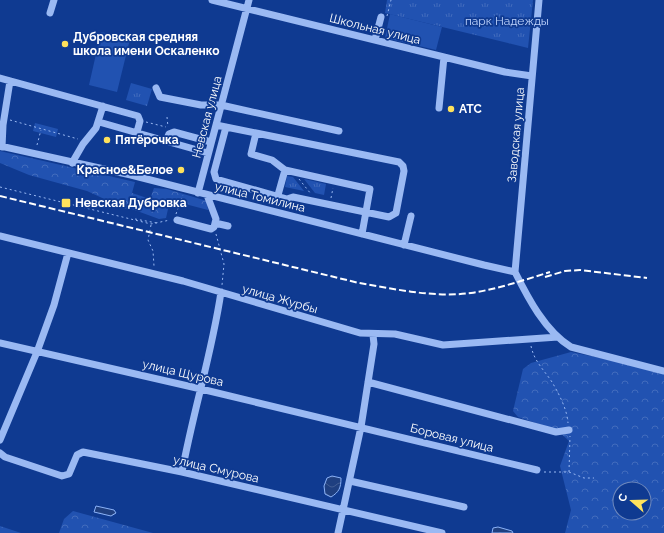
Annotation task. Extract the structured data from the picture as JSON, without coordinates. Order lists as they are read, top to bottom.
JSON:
{
  "streets": {
    "street": [
      "Школьная улица",
      "Невская улица",
      "Заводская улица",
      "улица Томилина",
      "улица Журбы",
      "улица Щурова",
      "Боровая улица",
      "улица Смурова"
    ]
  },
  "crossings": [
    ["Школьная улица", "Невская улица"],
    ["Школьная улица", "Заводская улица"],
    ["Невская улица", "улица Томилина"],
    ["Заводская улица", "улица Томилина"],
    ["улица Щурова", "Боровая улица"]
  ],
  "parks": ["парк Надежды"],
  "places": {
    "other": [
      "Дубровская средняя школа имени Оскаленко",
      "АТС",
      "Пятёрочка",
      "Красное&Белое"
    ],
    "transit": ["Невская Дубровка"]
  },
  "north": "left"
}
